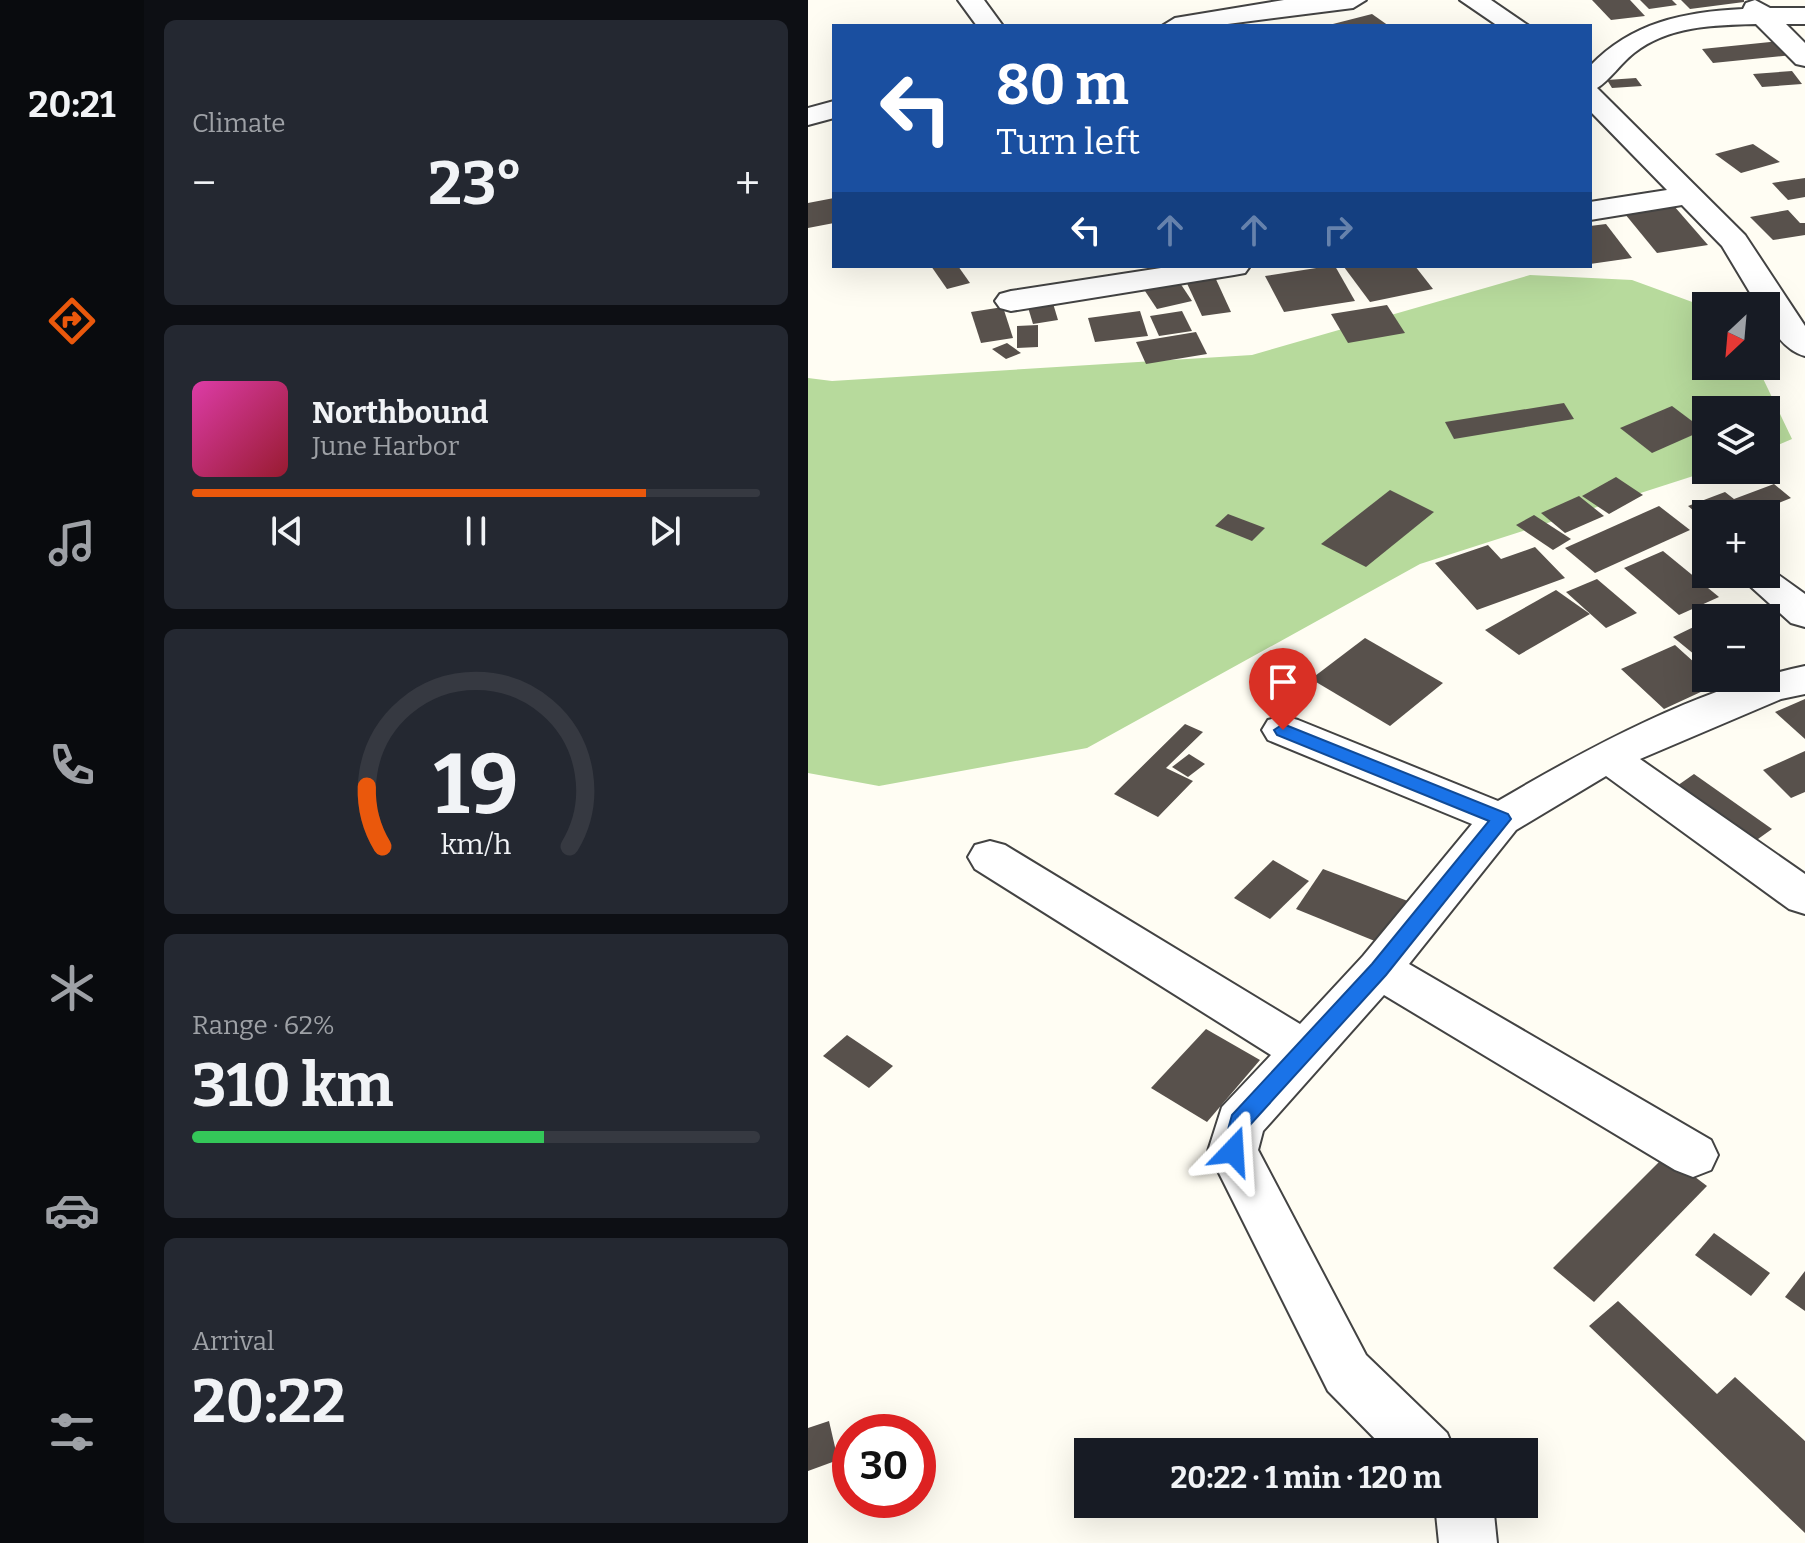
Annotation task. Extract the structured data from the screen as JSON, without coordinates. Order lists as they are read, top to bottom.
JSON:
{
  "north": "bottom left",
  "page": {
    "tabs": "20:21",
    "tile": [
      "Climate",
      ["Range · 62%", "310 km"],
      ["Arrival", "20:22"]
    ],
    "turn": ["80 m", "Turn left"],
    "heat": ["−", "23°", "+"],
    "map_buttons": ["+", "−"],
    "song": ["Northbound", "June Harbor"],
    "limit": "30",
    "trip": "20:22 · 1 min · 120 m",
    "gauge": ["19", "km/h"]
  }
}
